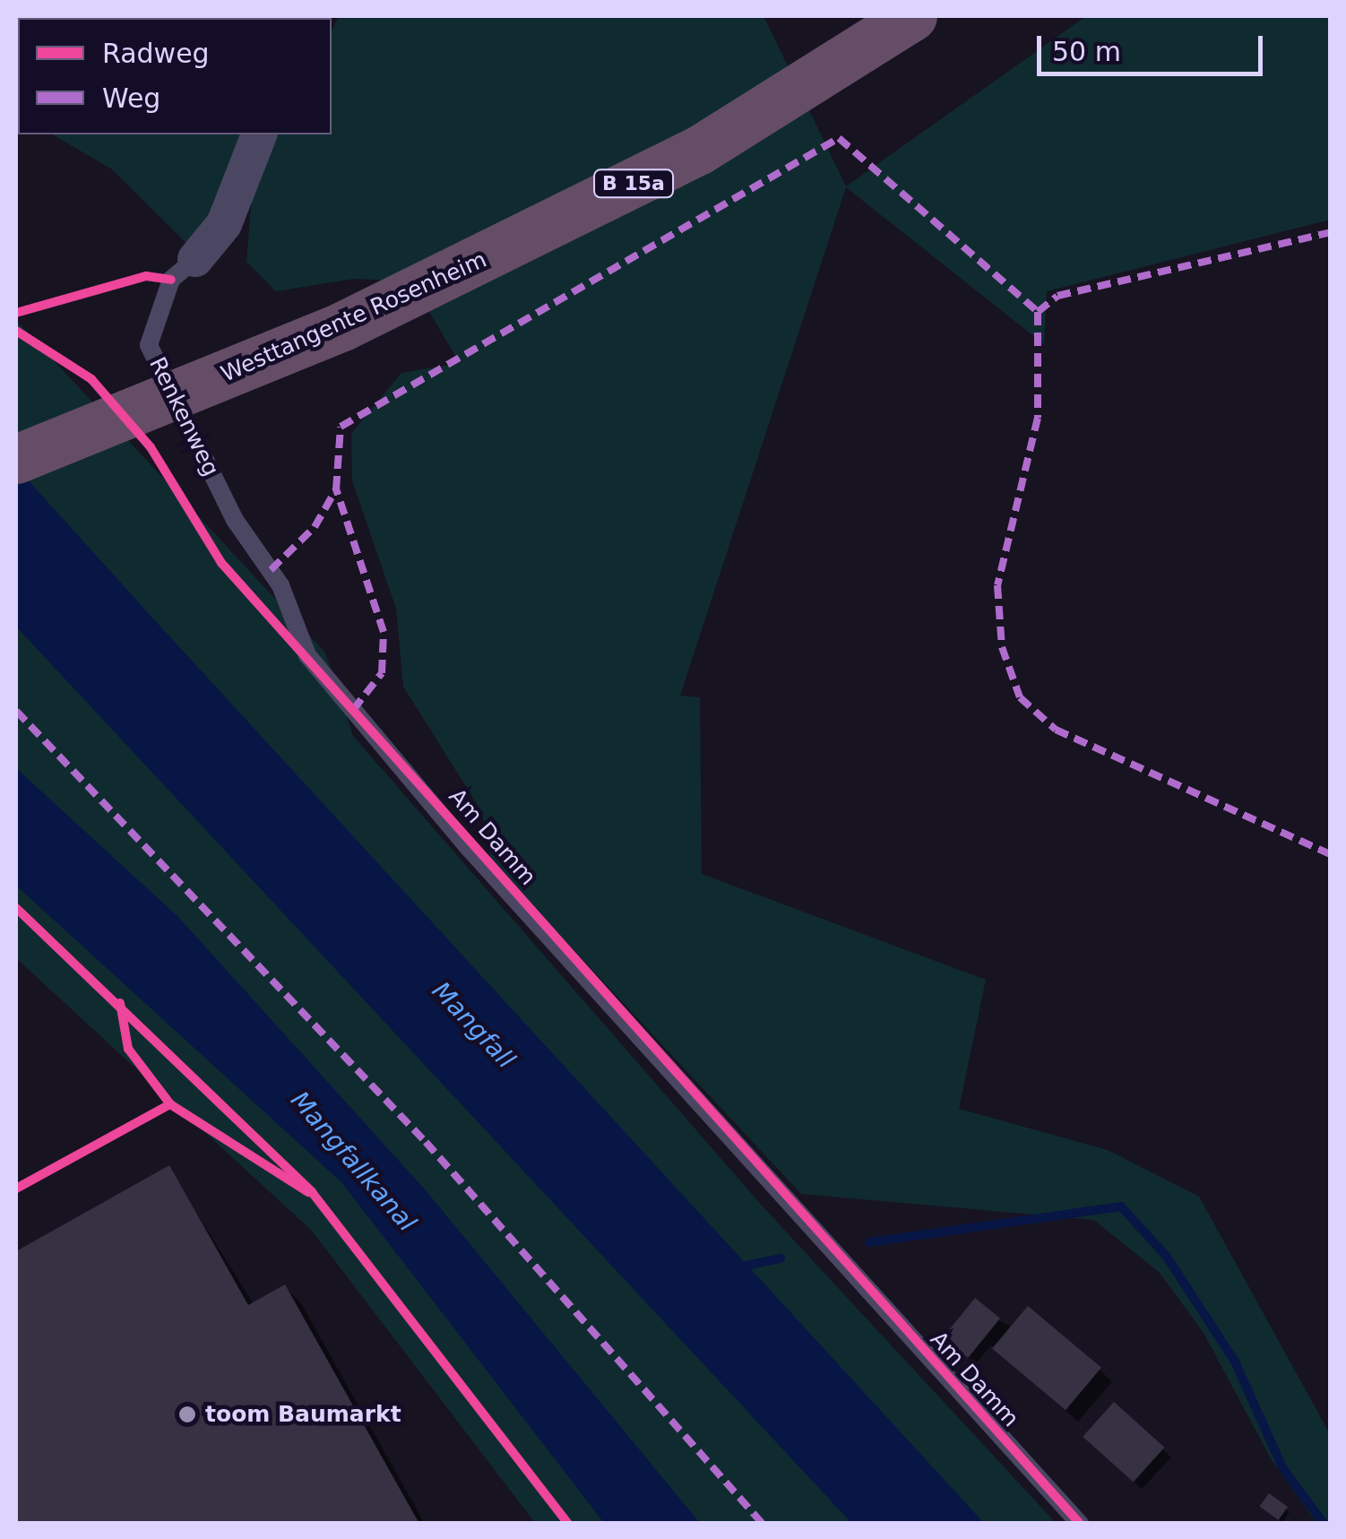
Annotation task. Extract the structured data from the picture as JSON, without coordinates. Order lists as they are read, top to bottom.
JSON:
{
  "streets": {
    "highway": ["B 15a", "Westtangente Rosenheim"],
    "street": ["Renkenweg"],
    "lane": ["Am Damm"]
  },
  "crossings": [
    ["Renkenweg", "Am Damm"]
  ],
  "water": ["Mangfall", "Mangfallkanal"],
  "places": ["toom Baumarkt"],
  "legend": ["Radweg", "Weg"],
  "scale_bar": "50 m"
}
